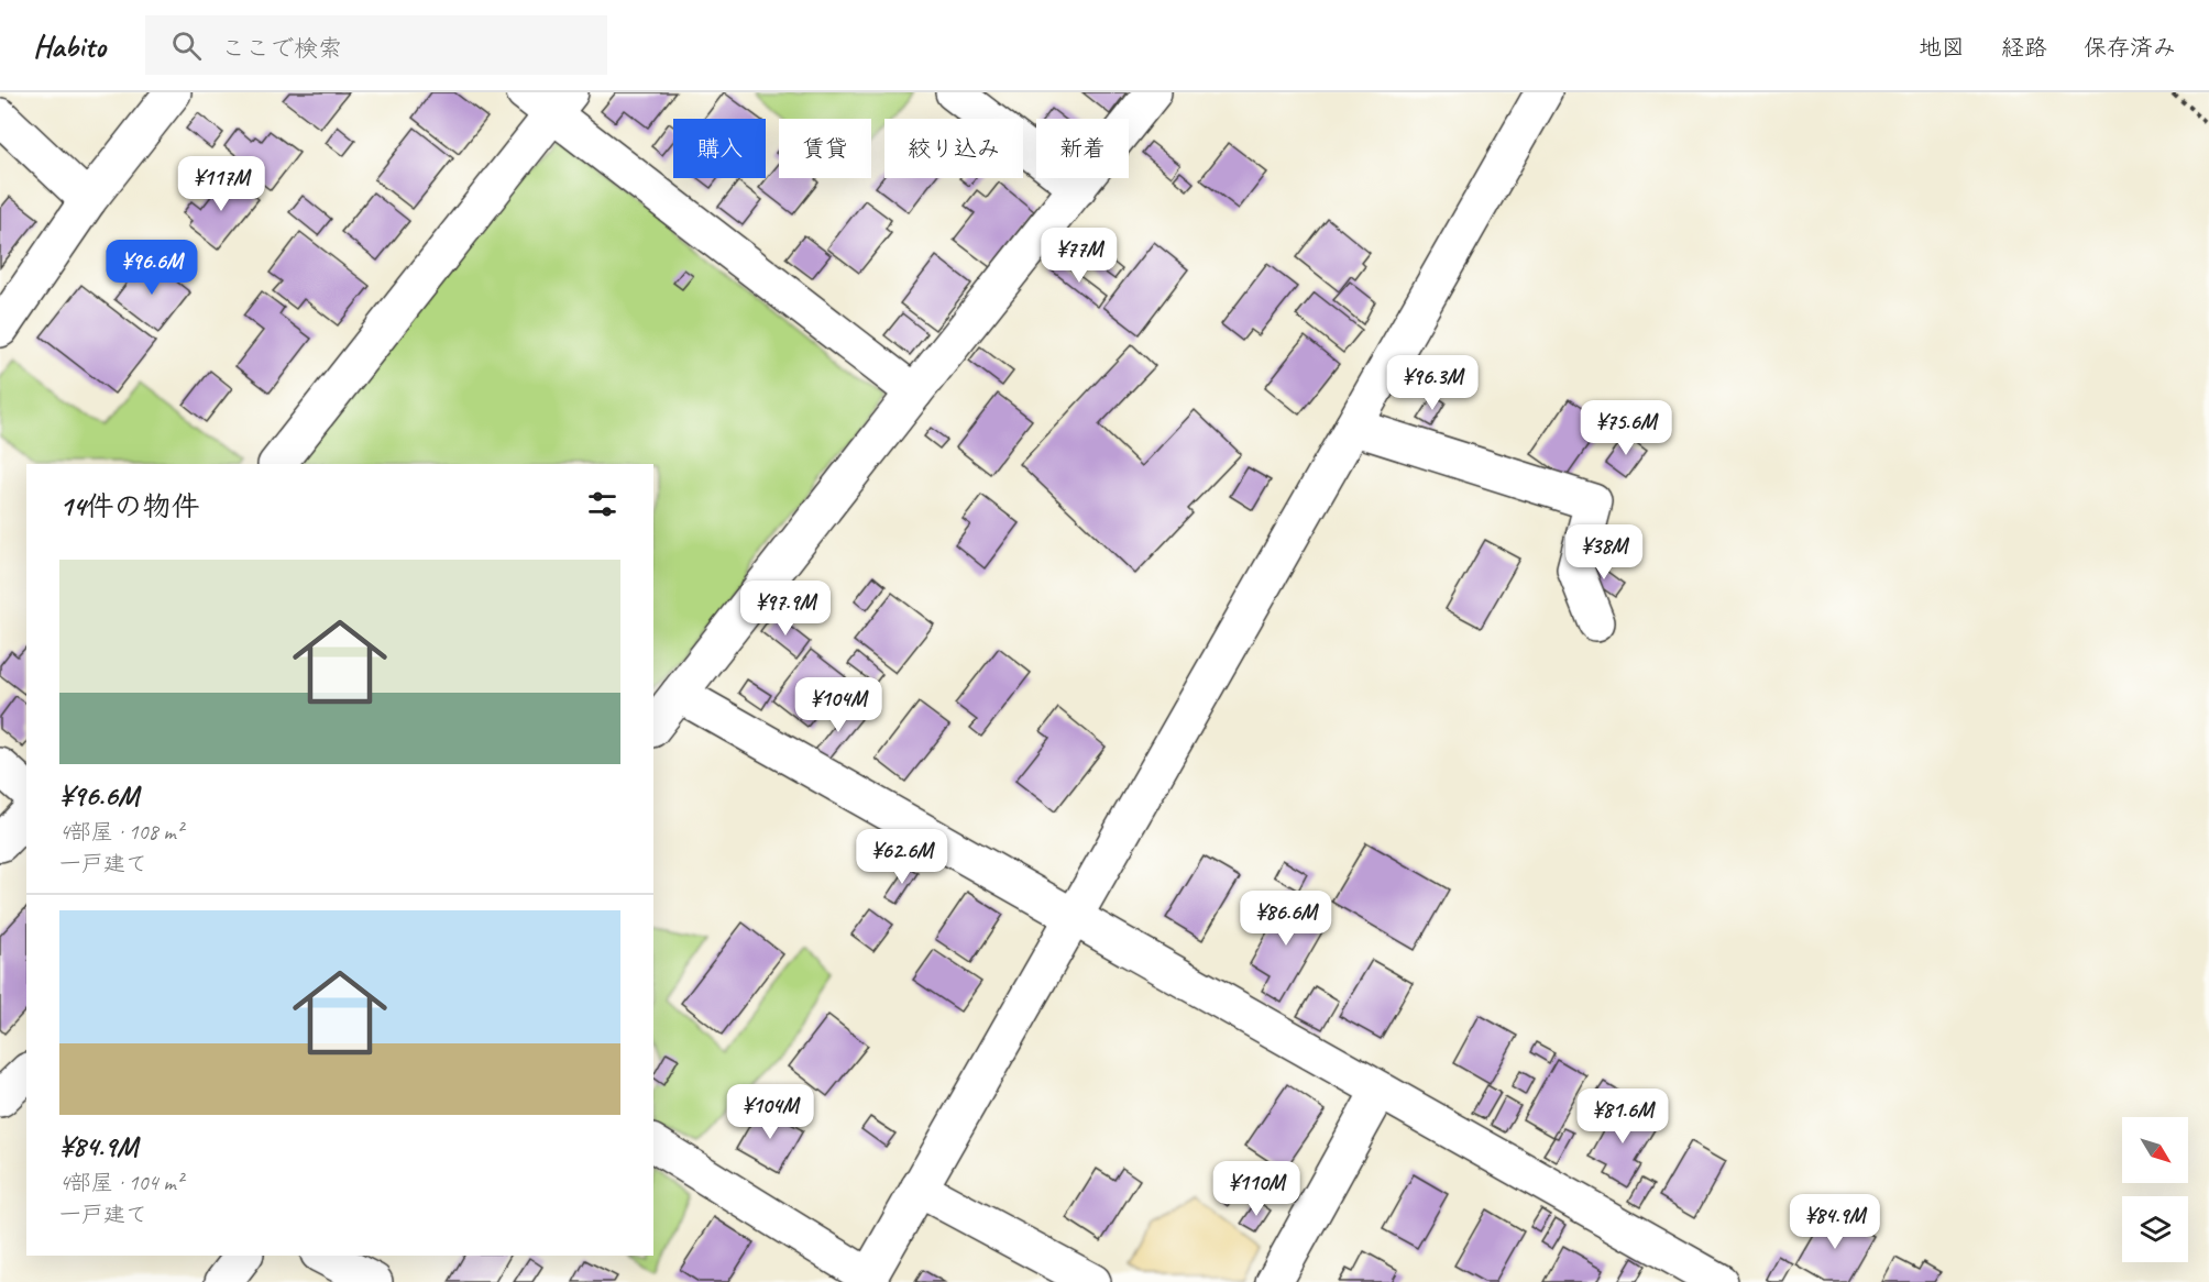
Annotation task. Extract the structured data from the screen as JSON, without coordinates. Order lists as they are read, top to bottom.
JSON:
{
  "north": "bottom right",
  "page": {
    "header": "Habito",
    "search": "ここで検索",
    "nav": ["地図", "経路", "保存済み"],
    "chip": [
      "購入",
      "賃貸",
      "絞り込み",
      "新着"
    ],
    "price": [
      "¥117M",
      "¥77M",
      "¥96.6M",
      "¥96.3M",
      "¥75.6M",
      "¥38M",
      "¥97.9M",
      "¥104M",
      "¥62.6M",
      "¥86.6M",
      "¥104M",
      "¥81.6M",
      "¥110M",
      "¥84.9M"
    ],
    "heading": "14件の物件",
    "list": [
      {
        "name": "¥96.6M",
        "note": "4部屋 · 108 m² · 一戸建て"
      },
      {
        "name": "¥84.9M",
        "note": "4部屋 · 104 m² · 一戸建て"
      }
    ]
  }
}
